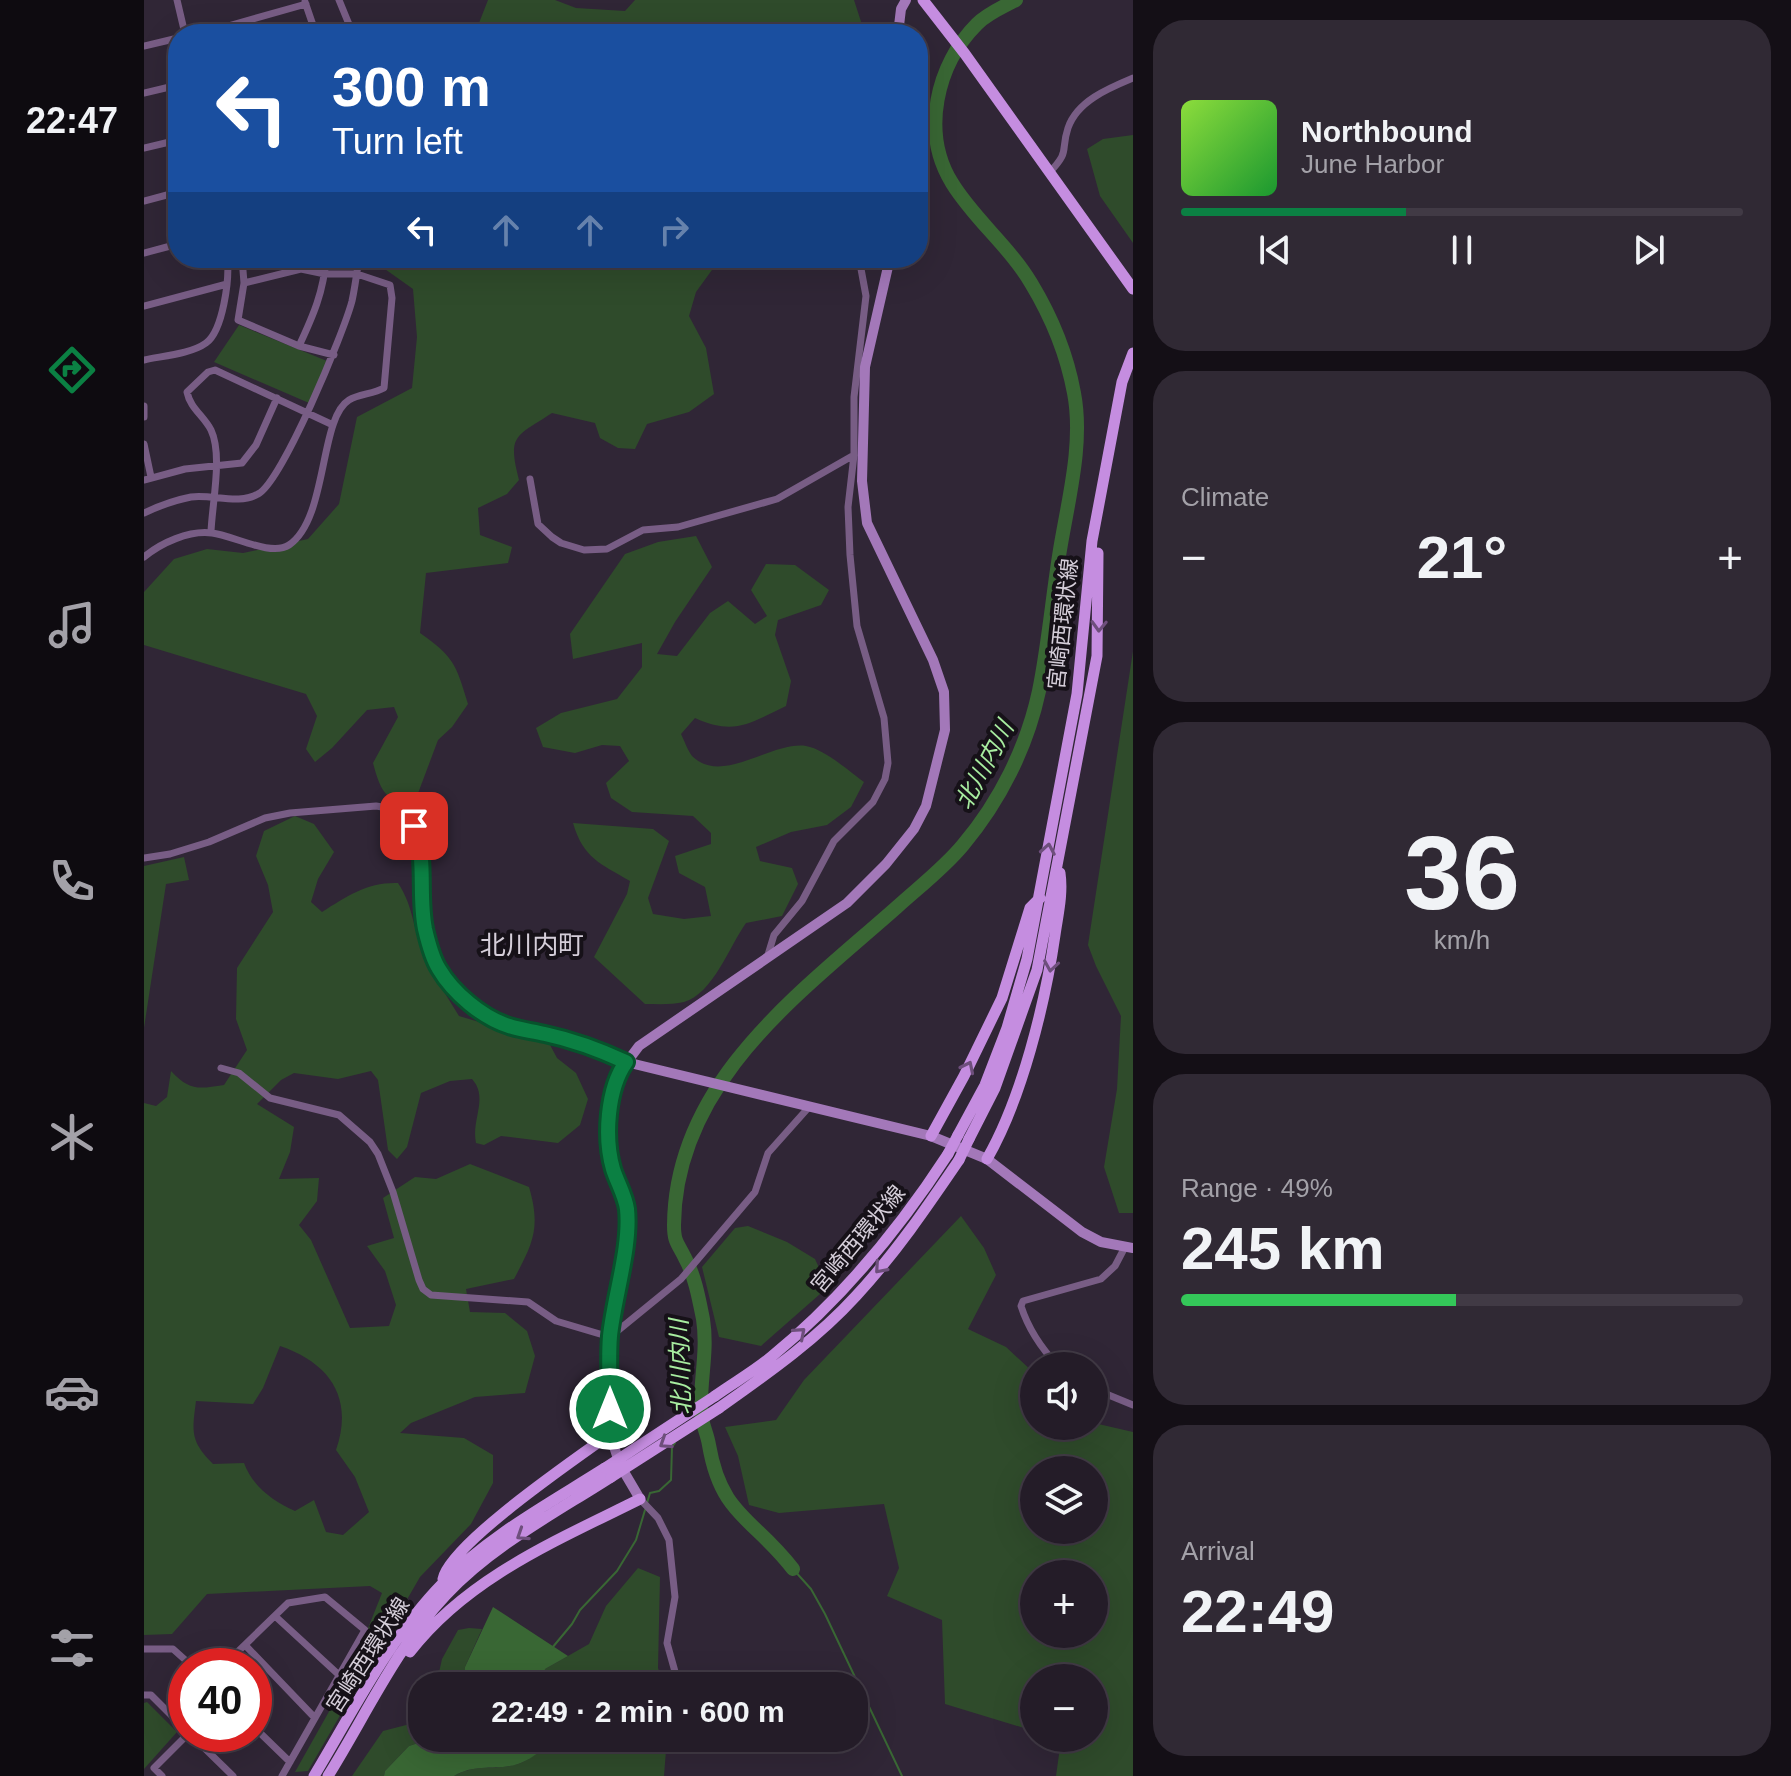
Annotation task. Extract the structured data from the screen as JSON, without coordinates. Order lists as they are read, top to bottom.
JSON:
{
  "streets": {
    "main road": ["宮崎西環状線"]
  },
  "districts": ["北川内町"],
  "water": ["北川内川"],
  "page": {
    "tabs": "22:47",
    "turn": ["300 m", "Turn left"],
    "song": ["Northbound", "June Harbor"],
    "tile": [
      "Climate",
      ["36", "km/h"],
      ["Range · 49%", "245 km"],
      ["Arrival", "22:49"]
    ],
    "heat": ["−", "21°", "+"],
    "map_buttons": ["+", "−"],
    "limit": "40",
    "trip": "22:49 · 2 min · 600 m"
  }
}
